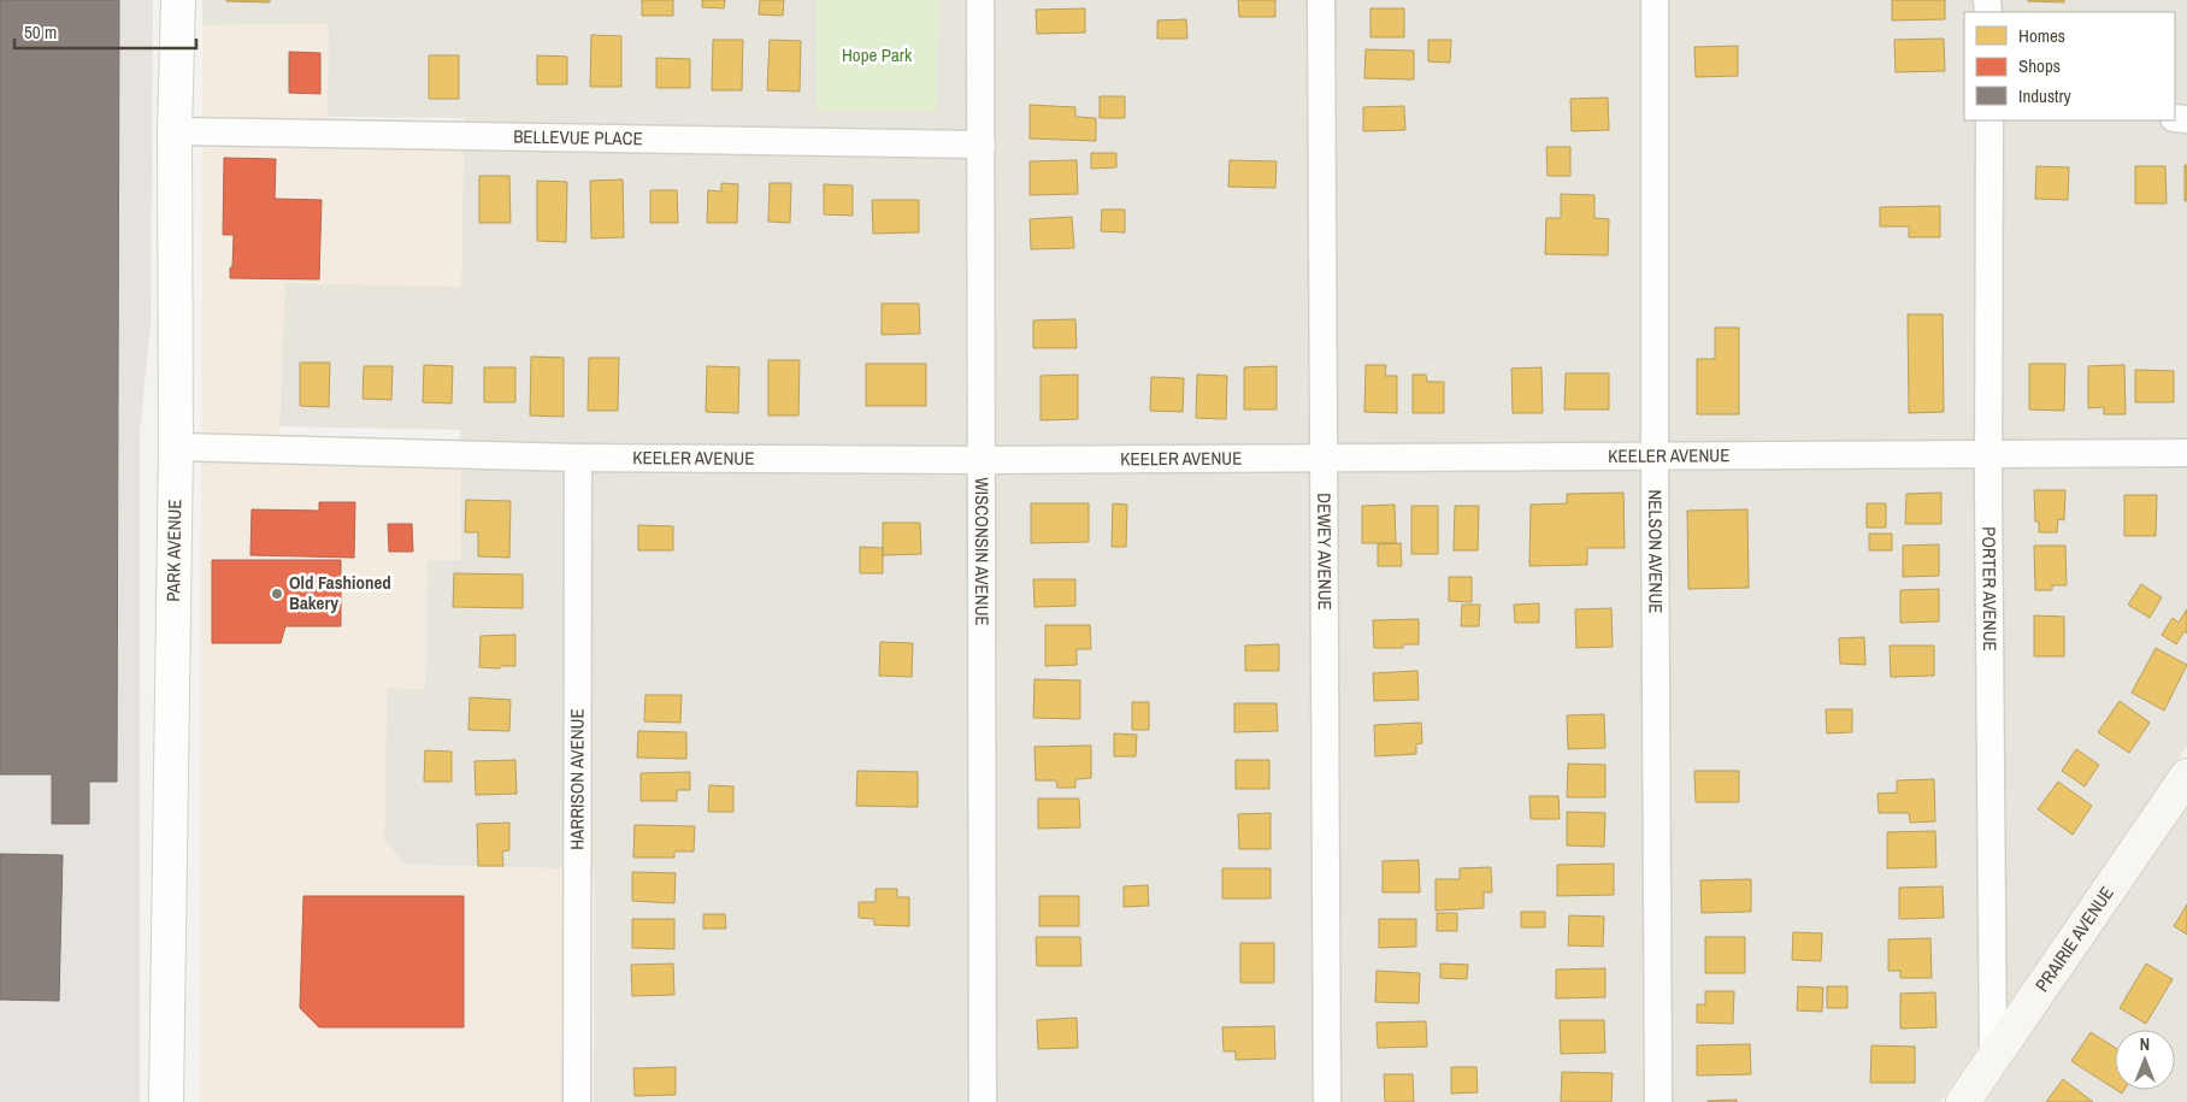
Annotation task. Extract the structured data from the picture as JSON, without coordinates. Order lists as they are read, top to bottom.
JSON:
{
  "streets": {
    "main road": ["PRAIRIE AVENUE"],
    "street": [
      "BELLEVUE PLACE",
      "KEELER AVENUE",
      "WISCONSIN AVENUE",
      "PARK AVENUE",
      "DEWEY AVENUE",
      "NELSON AVENUE",
      "PORTER AVENUE",
      "HARRISON AVENUE"
    ]
  },
  "crossings": [
    ["BELLEVUE PLACE", "WISCONSIN AVENUE"],
    ["BELLEVUE PLACE", "PARK AVENUE"],
    ["KEELER AVENUE", "WISCONSIN AVENUE"],
    ["KEELER AVENUE", "PARK AVENUE"],
    ["KEELER AVENUE", "DEWEY AVENUE"],
    ["KEELER AVENUE", "NELSON AVENUE"],
    ["KEELER AVENUE", "PORTER AVENUE"],
    ["KEELER AVENUE", "HARRISON AVENUE"],
    ["PORTER AVENUE", "PRAIRIE AVENUE"]
  ],
  "parks": ["Hope Park"],
  "places": ["Old Fashioned Bakery"],
  "legend": ["Homes", "Shops", "Industry"],
  "scale_bar": "50 m",
  "north": "top"
}
